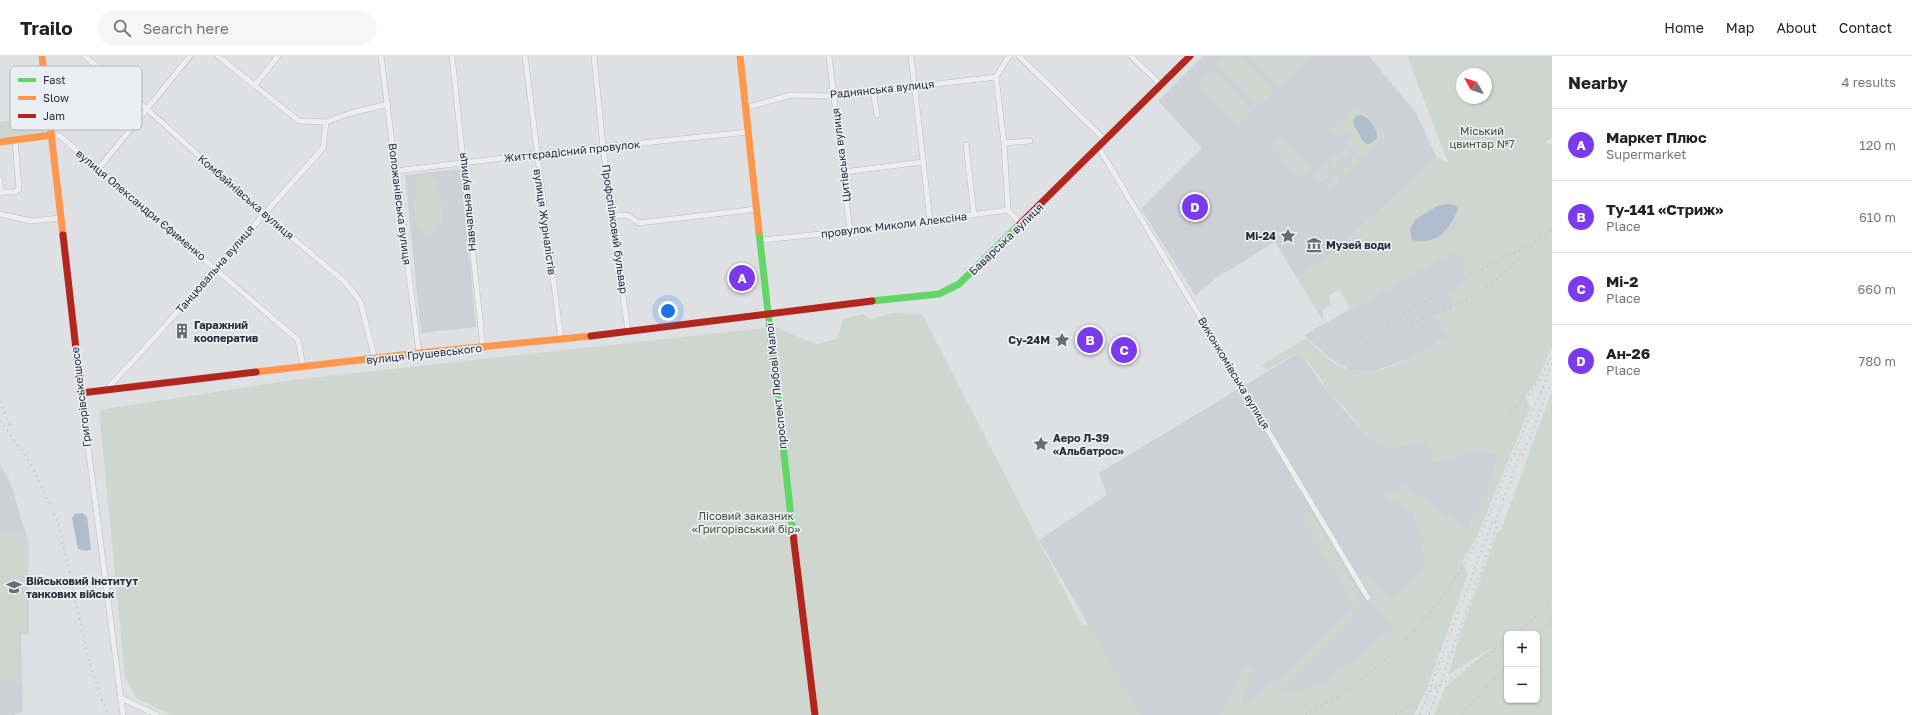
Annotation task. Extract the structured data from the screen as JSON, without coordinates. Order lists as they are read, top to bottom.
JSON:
{
  "streets": {
    "street": [
      "Раднянська вулиця",
      "Життєрадісний провулок",
      "Цитівська вулиця",
      "Комбайнівська вулиця",
      "Навчальна вулиця",
      "Воложанівська вулиця",
      "вулиця Олександри Єфименко",
      "вулиця Журналістів",
      "провулок Миколи Алексіна",
      "Профспілковий бульвар",
      "Баварська вулиця",
      "Танцювальна вулиця",
      "вулиця Грушевського",
      "Виконкомівська вулиця",
      "проспект Любові Малої",
      "Григорівське шосе"
    ]
  },
  "crossings": [
    ["Раднянська вулиця", "Цитівська вулиця"],
    ["Раднянська вулиця", "проспект Любові Малої"],
    ["Життєрадісний провулок", "Навчальна вулиця"],
    ["Життєрадісний провулок", "Воложанівська вулиця"],
    ["Життєрадісний провулок", "вулиця Журналістів"],
    ["Життєрадісний провулок", "Профспілковий бульвар"],
    ["Життєрадісний провулок", "проспект Любові Малої"],
    ["Цитівська вулиця", "провулок Миколи Алексіна"],
    ["Комбайнівська вулиця", "Танцювальна вулиця"],
    ["Комбайнівська вулиця", "вулиця Грушевського"],
    ["Навчальна вулиця", "вулиця Грушевського"],
    ["Воложанівська вулиця", "вулиця Грушевського"],
    ["вулиця Олександри Єфименко", "Танцювальна вулиця"],
    ["вулиця Олександри Єфименко", "вулиця Грушевського"],
    ["вулиця Олександри Єфименко", "Григорівське шосе"],
    ["вулиця Журналістів", "вулиця Грушевського"],
    ["провулок Миколи Алексіна", "проспект Любові Малої"],
    ["Профспілковий бульвар", "вулиця Грушевського"],
    ["Баварська вулиця", "вулиця Грушевського"],
    ["Баварська вулиця", "Виконкомівська вулиця"],
    ["Баварська вулиця", "проспект Любові Малої"],
    ["Танцювальна вулиця", "вулиця Грушевського"],
    ["вулиця Грушевського", "проспект Любові Малої"],
    ["вулиця Грушевського", "Григорівське шосе"]
  ],
  "parks": ["Міський цвинтар №7", "Лісовий заказник «Григорівський бір»"],
  "places": {
    "place": ["Мі-24", "Су-24М", "Аеро Л-39 «Альбатрос»"],
    "museum": ["Музей води"],
    "building": ["Гаражний кооператив"],
    "school or university": ["Військовий інститут танкових військ"]
  },
  "legend": ["Fast", "Slow", "Jam"],
  "north": "top left",
  "page": {
    "header": "Trailo",
    "search": "Search here",
    "nav": [
      "Home",
      "Map",
      "About",
      "Contact"
    ],
    "heading": ["Nearby", "4 results"],
    "list": [
      {
        "mark": "A",
        "name": "Маркет Плюс",
        "note": "Supermarket",
        "value": "120 m"
      },
      {
        "mark": "B",
        "name": "Ту-141 «Стриж»",
        "note": "Place",
        "value": "610 m"
      },
      {
        "mark": "C",
        "name": "Мі-2",
        "note": "Place",
        "value": "660 m"
      },
      {
        "mark": "D",
        "name": "Ан-26",
        "note": "Place",
        "value": "780 m"
      }
    ],
    "pins": [
      "D",
      "A",
      "B",
      "C"
    ],
    "map_buttons": ["+", "−"]
  }
}
